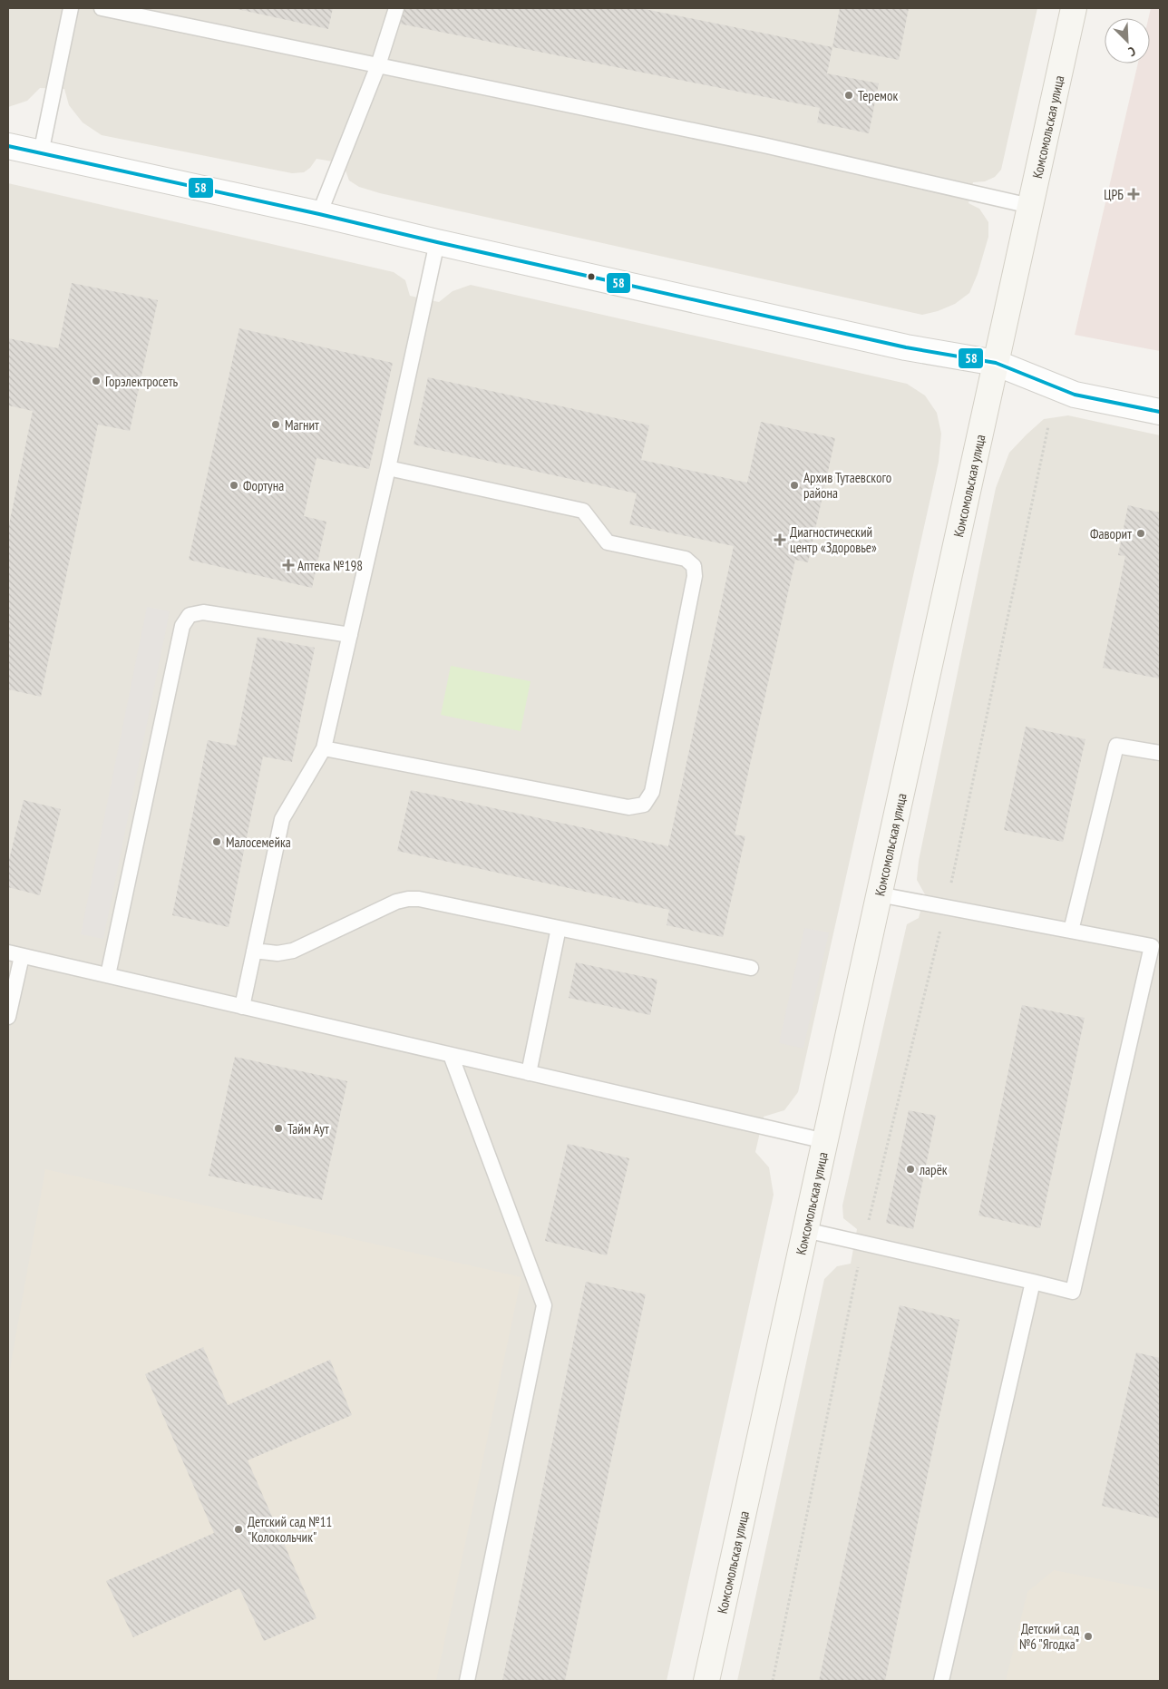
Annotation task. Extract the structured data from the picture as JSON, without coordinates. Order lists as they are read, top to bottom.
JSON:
{
  "streets": {
    "main road": ["Комсомольская улица"]
  },
  "places": {
    "other": [
      "Теремок",
      "Горэлектросеть",
      "Магнит",
      "Фортуна",
      "Архив Тутаевского района",
      "Фаворит",
      "Малосемейка",
      "Тайм Аут",
      "ларёк",
      "Детский сад №11 \"Колокольчик\"",
      "Детский сад №6 \"Ягодка\""
    ],
    "health": ["ЦРБ", "Диагностический центр «Здоровье»", "Аптека №198"]
  },
  "lines": ["transit line 58"],
  "north": "bottom right"
}
